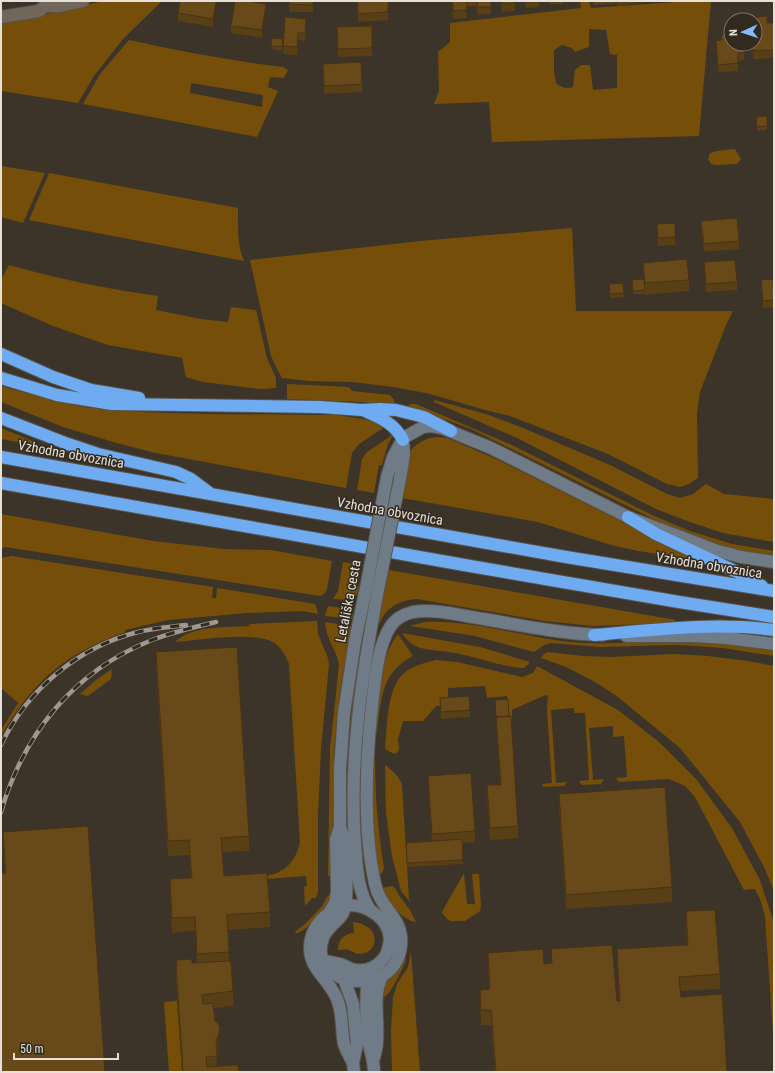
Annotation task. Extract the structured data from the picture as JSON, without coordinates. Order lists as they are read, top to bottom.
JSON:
{
  "streets": {
    "highway": ["Vzhodna obvoznica"],
    "main road": ["Letališka cesta"]
  },
  "scale_bar": "50 m",
  "north": "left"
}
